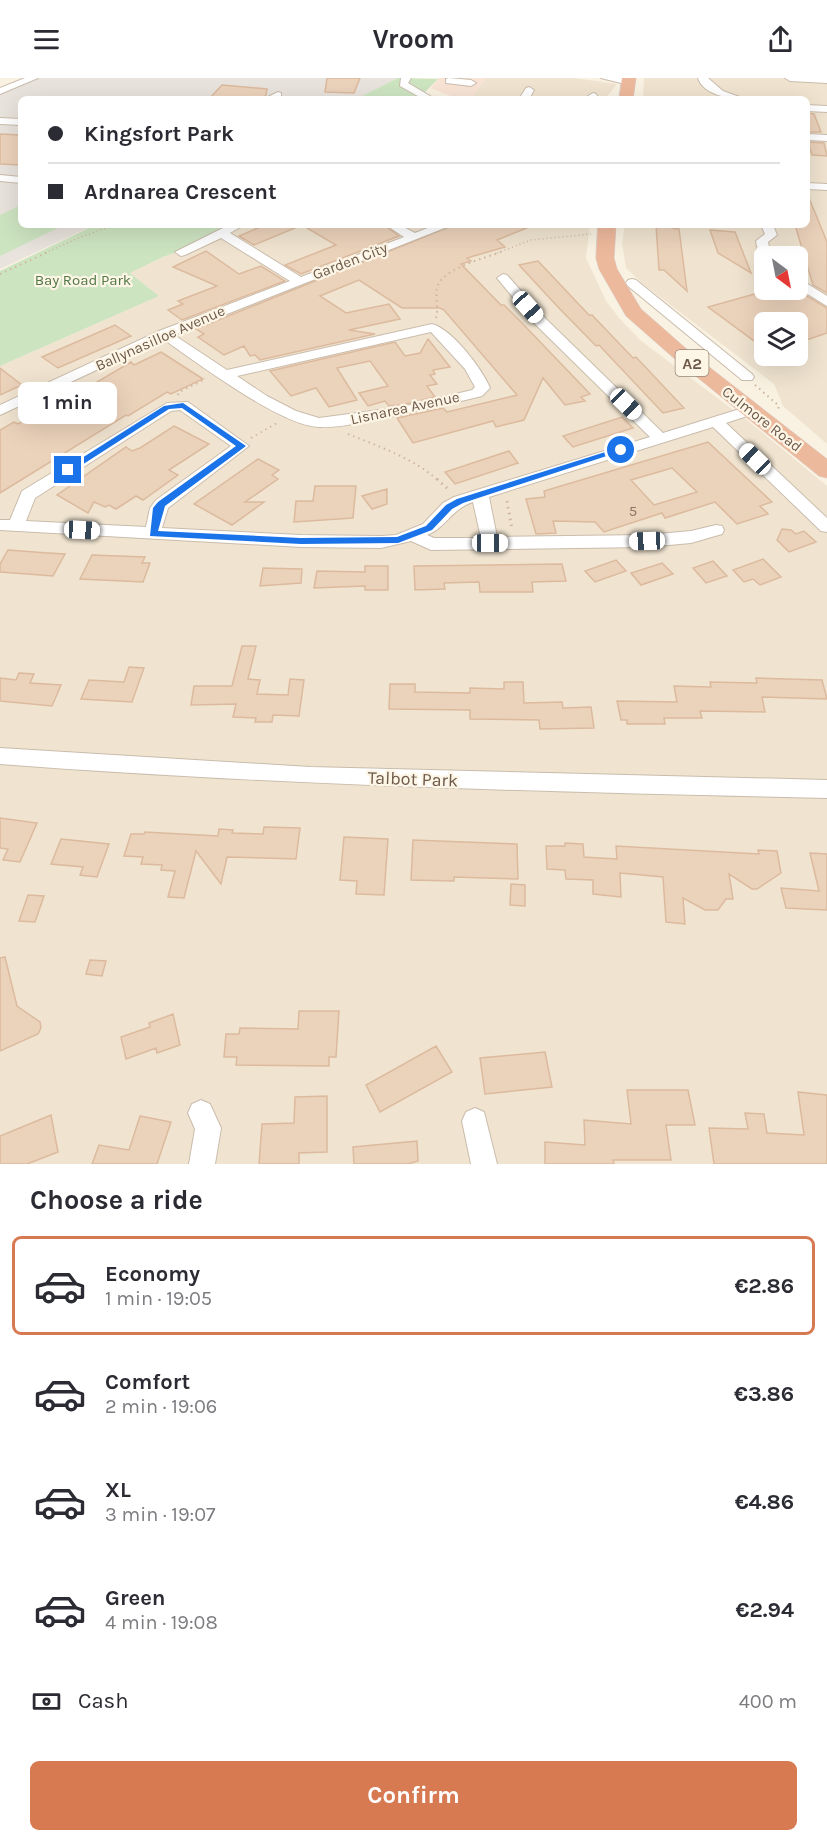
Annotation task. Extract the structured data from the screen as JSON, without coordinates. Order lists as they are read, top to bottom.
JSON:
{
  "streets": {
    "highway": ["A2", "Culmore Road"],
    "street": [
      "Garden City",
      "Ballynasilloe Avenue",
      "Lisnarea Avenue",
      "Talbot Park"
    ]
  },
  "crossings": [
    ["Garden City", "Ballynasilloe Avenue"],
    ["Ballynasilloe Avenue", "Lisnarea Avenue"]
  ],
  "parks": ["Bay Road Park"],
  "house_numbers": ["5"],
  "north": "bottom right",
  "page": {
    "header": "Vroom",
    "banner": ["Kingsfort Park", "Ardnarea Crescent"],
    "bubble": "1 min",
    "heading": "Choose a ride",
    "list": [
      {
        "name": "Economy",
        "note": "1 min · 19:05",
        "value": "€2.86"
      },
      {
        "name": "Comfort",
        "note": "2 min · 19:06",
        "value": "€3.86"
      },
      {
        "name": "XL",
        "note": "3 min · 19:07",
        "value": "€4.86"
      },
      {
        "name": "Green",
        "note": "4 min · 19:08",
        "value": "€2.94"
      }
    ],
    "pay": ["Cash", "400 m"],
    "buttons": "Confirm"
  }
}
